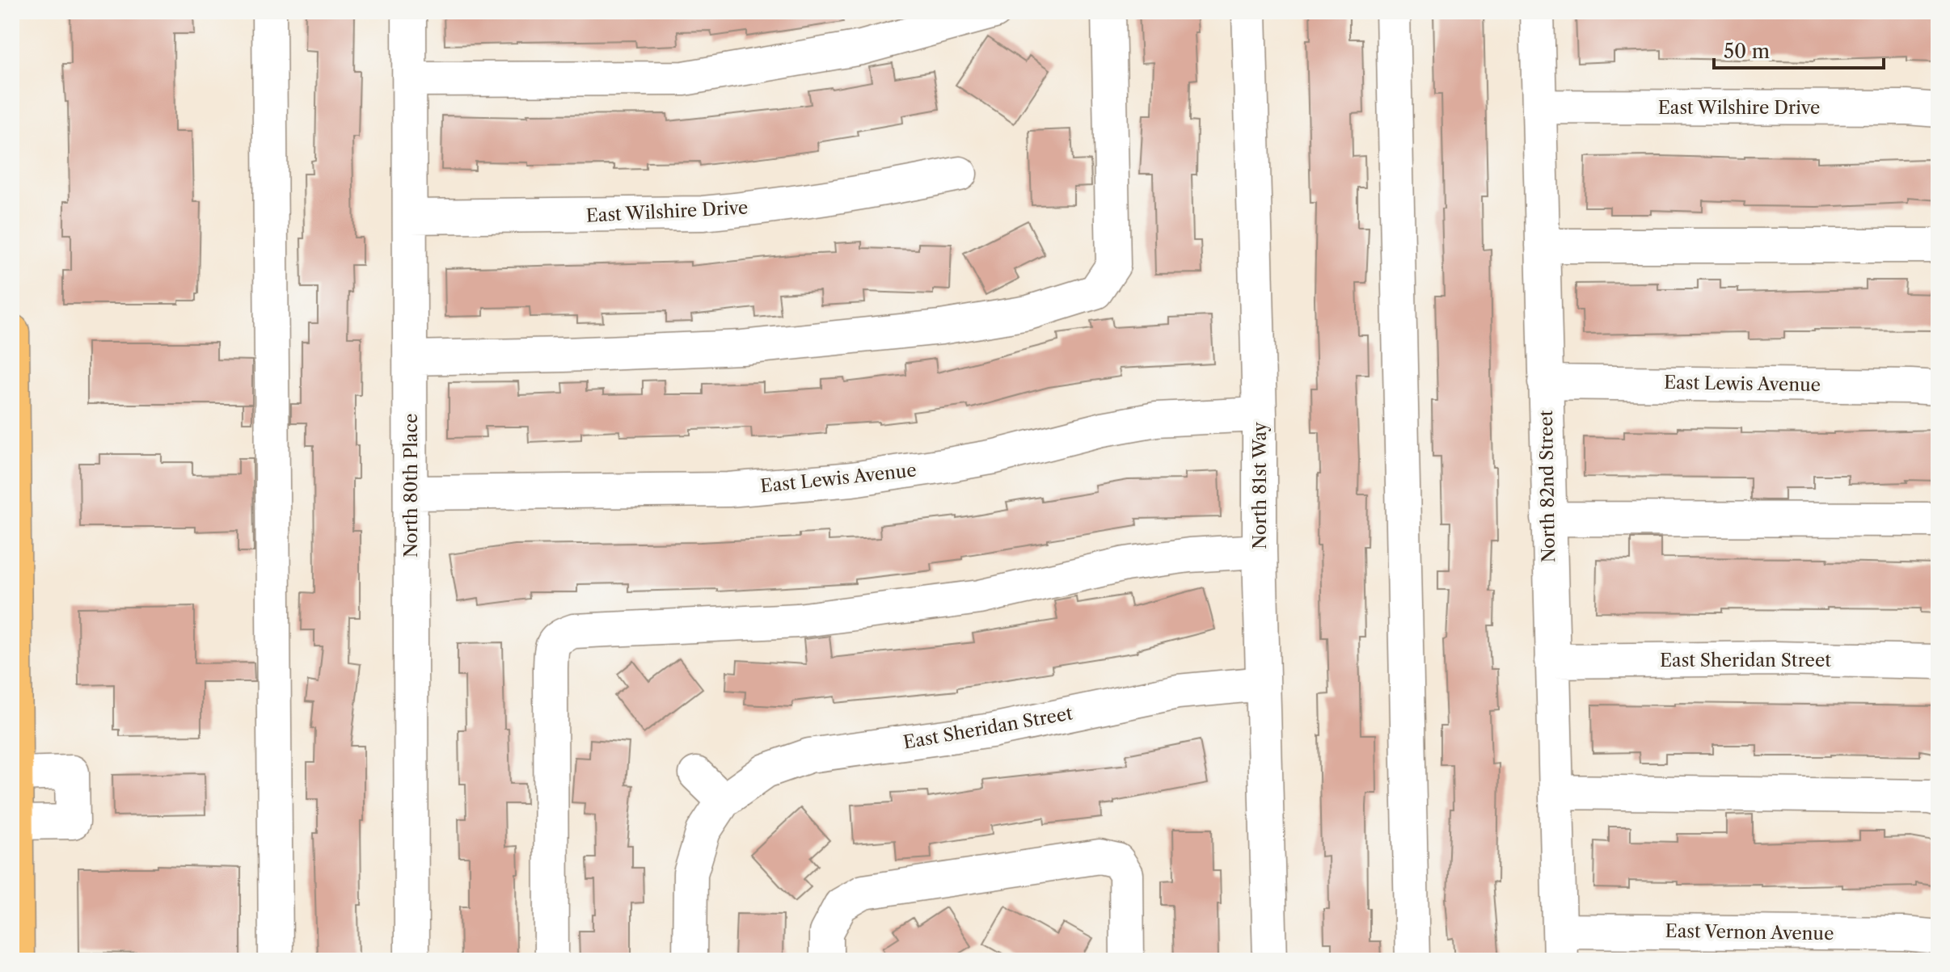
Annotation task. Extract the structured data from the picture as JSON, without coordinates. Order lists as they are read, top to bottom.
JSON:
{
  "streets": {
    "street": [
      "East Wilshire Drive",
      "East Lewis Avenue",
      "North 80th Place",
      "North 81st Way",
      "North 82nd Street",
      "East Sheridan Street",
      "East Vernon Avenue"
    ]
  },
  "crossings": [
    ["East Wilshire Drive", "North 80th Place"],
    ["East Wilshire Drive", "North 82nd Street"],
    ["East Lewis Avenue", "North 80th Place"],
    ["East Lewis Avenue", "North 81st Way"],
    ["East Lewis Avenue", "North 82nd Street"],
    ["North 81st Way", "East Sheridan Street"],
    ["North 82nd Street", "East Sheridan Street"],
    ["North 82nd Street", "East Vernon Avenue"]
  ],
  "scale_bar": "50 m"
}
